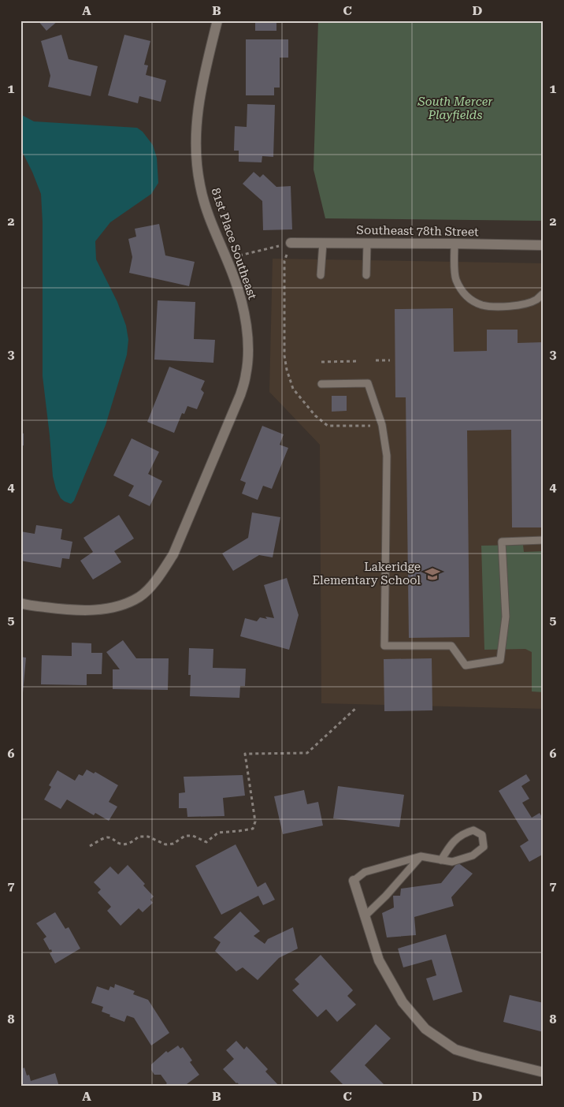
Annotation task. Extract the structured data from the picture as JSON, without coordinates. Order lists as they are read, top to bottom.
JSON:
{
  "streets": {
    "street": ["Southeast 78th Street", "81st Place Southeast"]
  },
  "parks": ["South Mercer Playfields"],
  "places": {
    "school or university": ["Lakeridge Elementary School"]
  },
  "grid": {
    "columns": [
      "A",
      "B",
      "C",
      "D"
    ],
    "rows": [
      "1",
      "2",
      "3",
      "4",
      "5",
      "6",
      "7",
      "8"
    ]
  }
}
